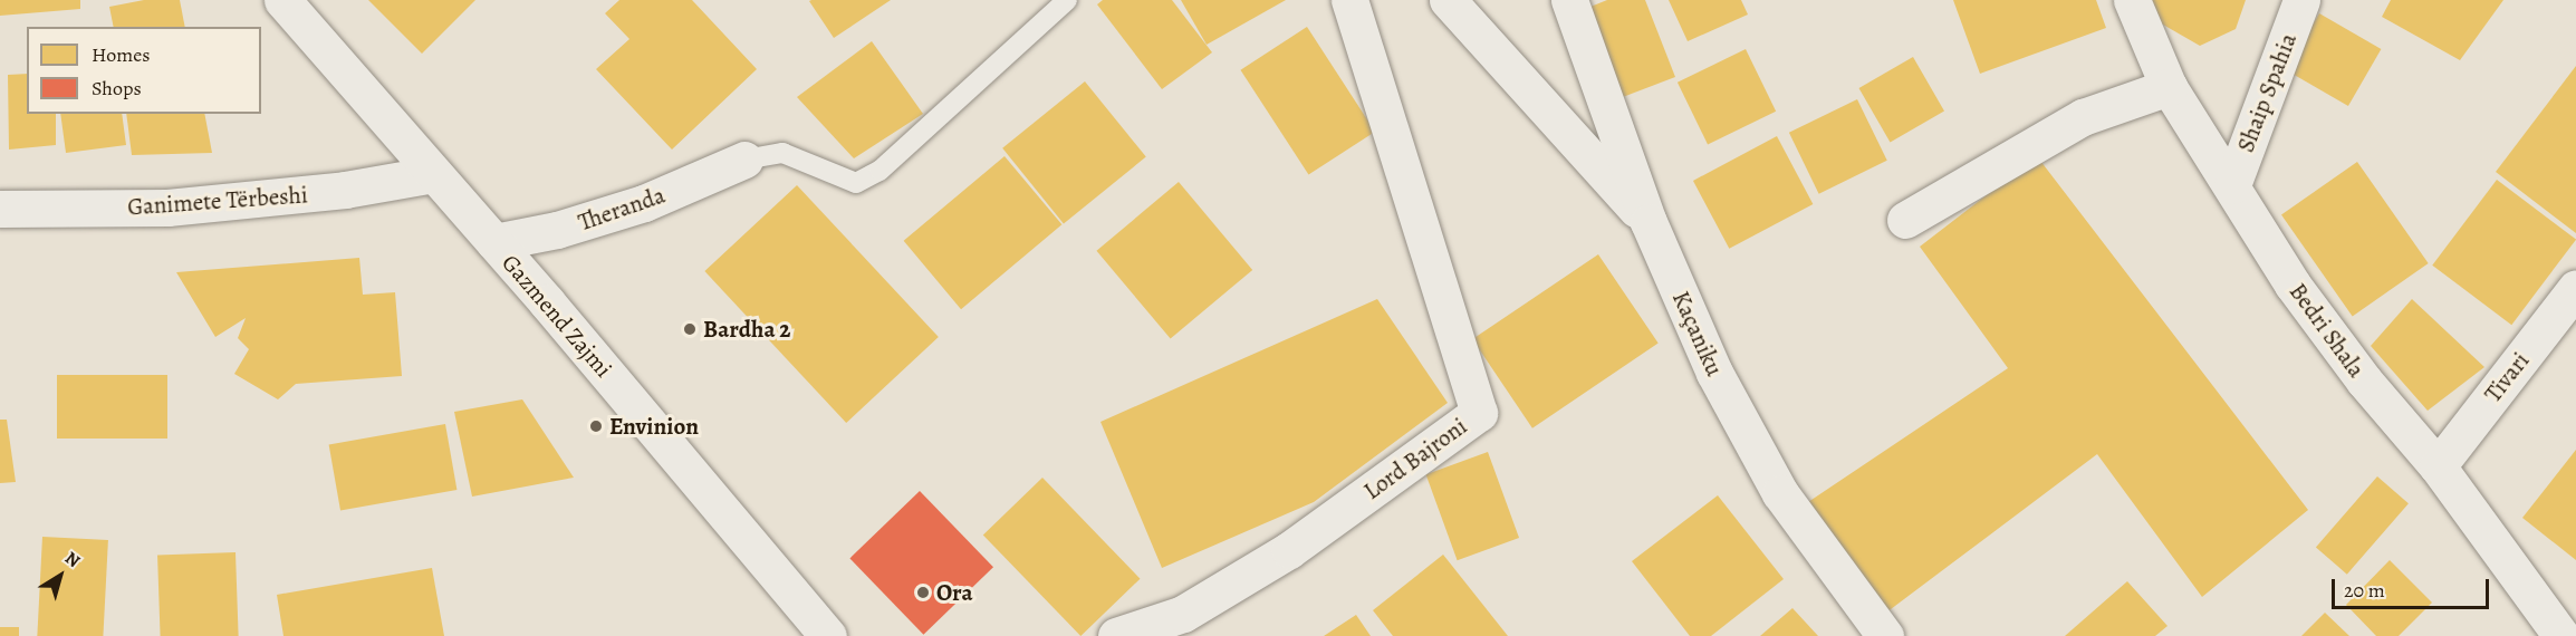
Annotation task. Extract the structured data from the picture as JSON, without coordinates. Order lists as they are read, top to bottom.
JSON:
{
  "streets": {
    "street": [
      "Shaip Spahia",
      "Ganimete Tërbeshi",
      "Theranda",
      "Gazmend Zajmi",
      "Bedri Shala",
      "Kaçaniku",
      "Tivari",
      "Lord Bajroni"
    ]
  },
  "crossings": [
    ["Shaip Spahia", "Bedri Shala"],
    ["Ganimete Tërbeshi", "Gazmend Zajmi"],
    ["Theranda", "Gazmend Zajmi"],
    ["Bedri Shala", "Tivari"]
  ],
  "places": ["Bardha 2", "Envinion", "Ora"],
  "legend": ["Homes", "Shops"],
  "scale_bar": "20 m",
  "north": "top right"
}
